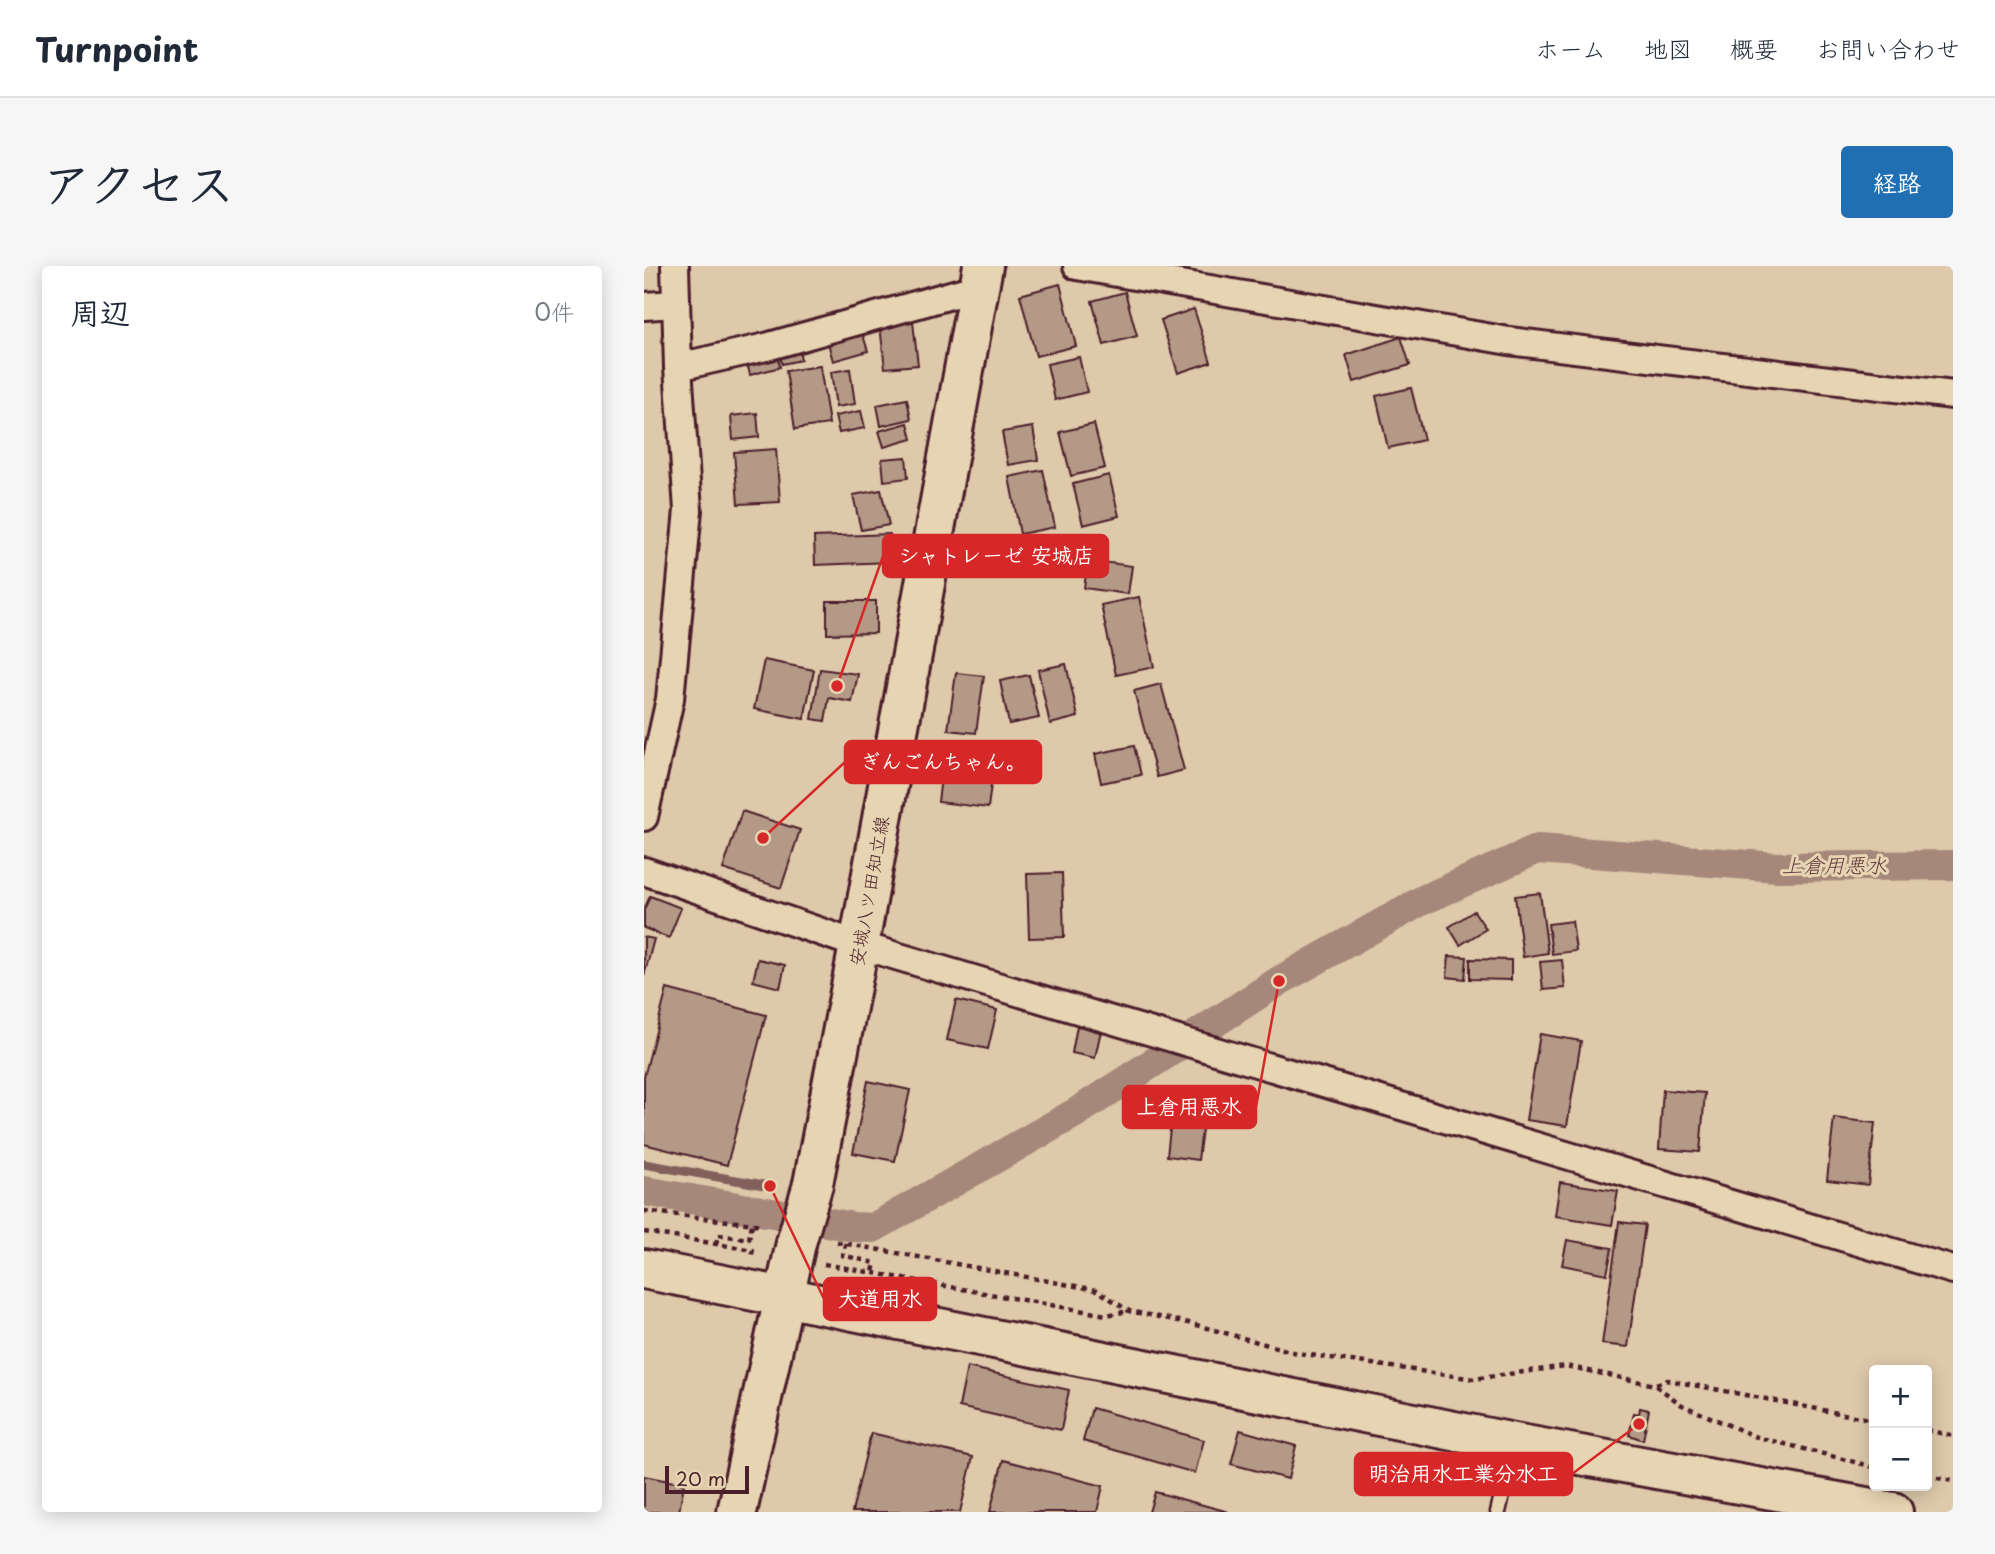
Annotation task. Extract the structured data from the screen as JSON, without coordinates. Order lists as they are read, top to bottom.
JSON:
{
  "streets": {
    "street": ["安城八ツ田知立線"]
  },
  "water": ["上倉用悪水"],
  "places": [
    "シャトレーゼ 安城店",
    "ぎんごんちゃん。",
    "上倉用悪水",
    "大道用水",
    "明治用水工業分水工"
  ],
  "scale_bar": "20 m",
  "page": {
    "header": "Turnpoint",
    "nav": [
      "ホーム",
      "地図",
      "概要",
      "お問い合わせ"
    ],
    "title": "アクセス",
    "buttons": "経路",
    "heading": ["周辺", "0件"],
    "map_buttons": ["+", "−"],
    "scale": "20 m"
  }
}
